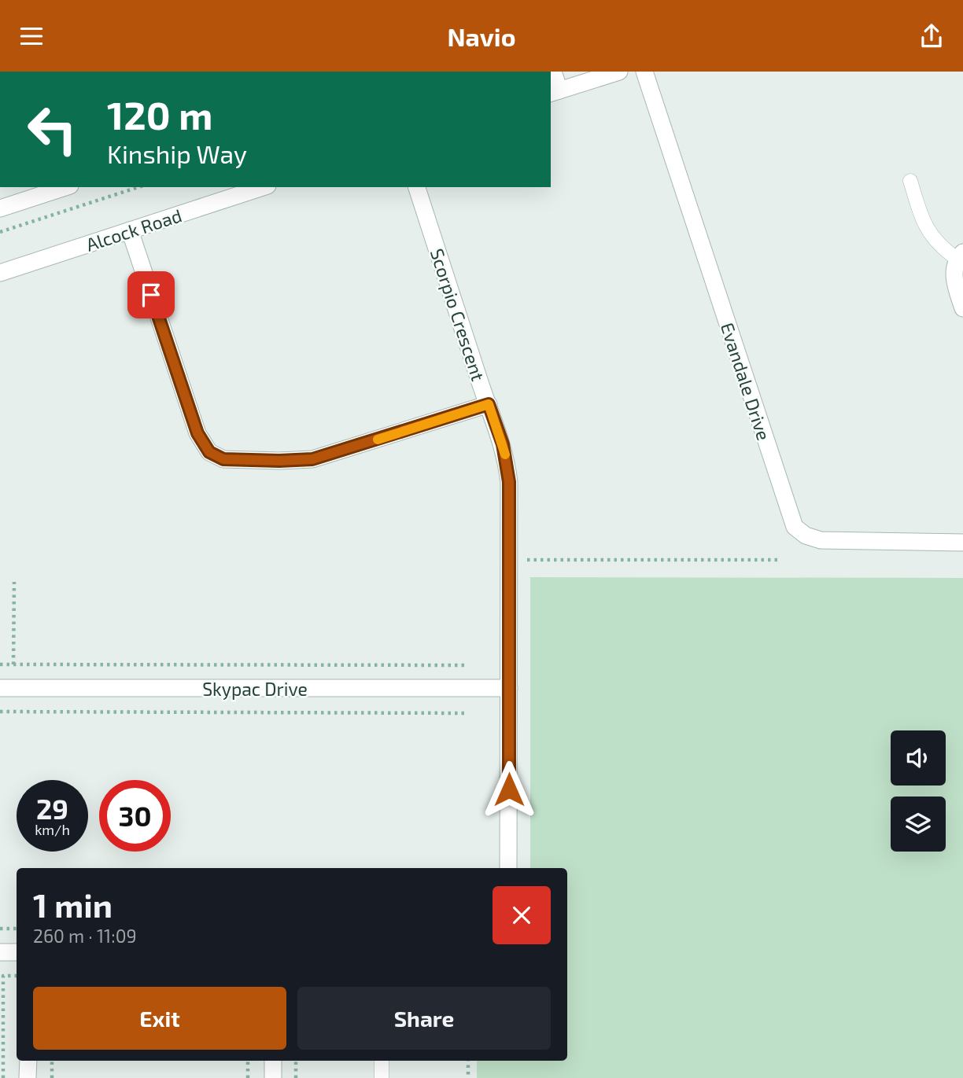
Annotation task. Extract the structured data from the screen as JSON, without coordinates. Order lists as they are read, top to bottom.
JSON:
{
  "streets": {
    "street": [
      "Alcock Road",
      "Scorpio Crescent",
      "Evandale Drive",
      "Skypac Drive"
    ]
  },
  "crossings": [
    ["Scorpio Crescent", "Skypac Drive"]
  ],
  "page": {
    "header": "Navio",
    "turn": ["120 m", "Kinship Way"],
    "speed": "29 km/h",
    "limit": "30",
    "heading": ["1 min", "260 m · 11:09"],
    "buttons": ["Exit", "Share"]
  }
}
